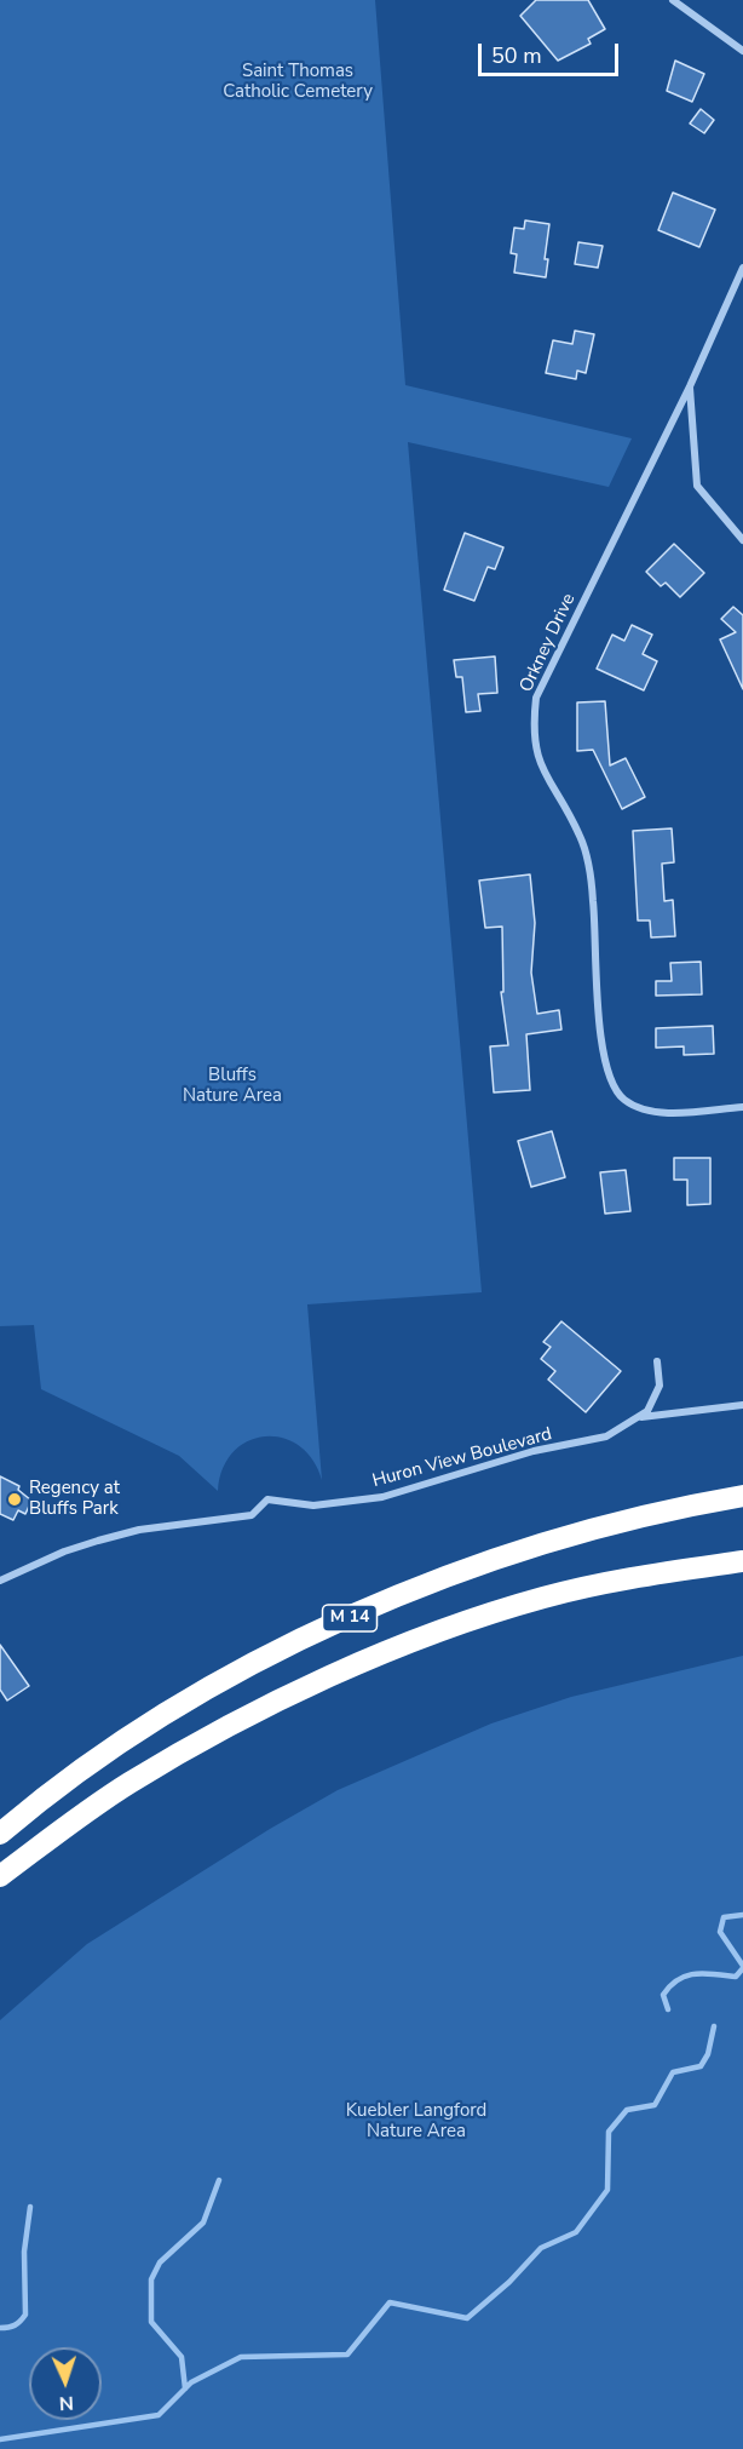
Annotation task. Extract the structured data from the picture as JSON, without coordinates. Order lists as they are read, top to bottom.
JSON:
{
  "streets": {
    "highway": ["M 14"],
    "street": ["Orkney Drive", "Huron View Boulevard"]
  },
  "parks": ["Saint Thomas Catholic Cemetery", "Bluffs Nature Area", "Kuebler Langford Nature Area"],
  "places": ["Regency at Bluffs Park"],
  "scale_bar": "50 m",
  "north": "bottom"
}
